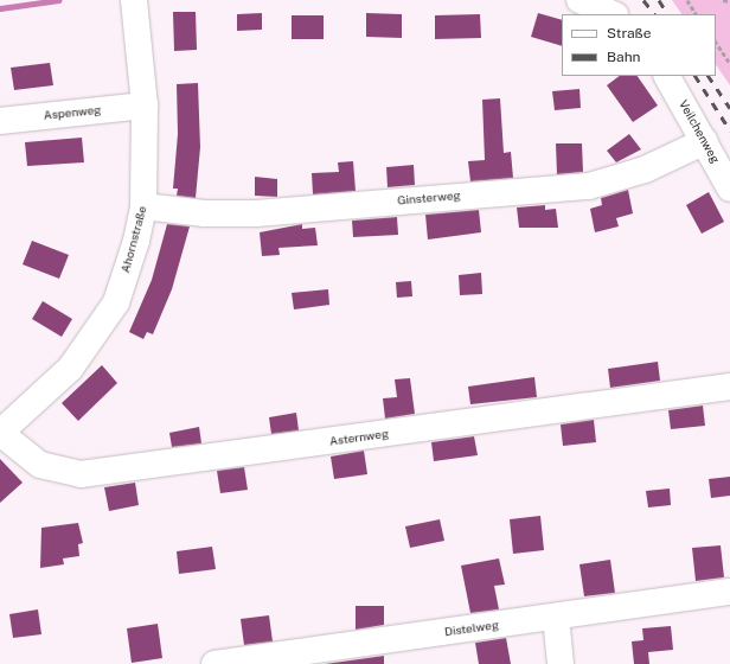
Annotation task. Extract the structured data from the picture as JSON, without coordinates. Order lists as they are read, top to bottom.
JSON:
{
  "streets": {
    "street": [
      "Aspenweg",
      "Veilchenweg",
      "Ginsterweg",
      "Ahornstraße",
      "Asternweg",
      "Distelweg"
    ]
  },
  "crossings": [
    ["Aspenweg", "Ahornstraße"],
    ["Veilchenweg", "Ginsterweg"],
    ["Ginsterweg", "Ahornstraße"],
    ["Ahornstraße", "Asternweg"]
  ],
  "legend": ["Straße", "Bahn"]
}
